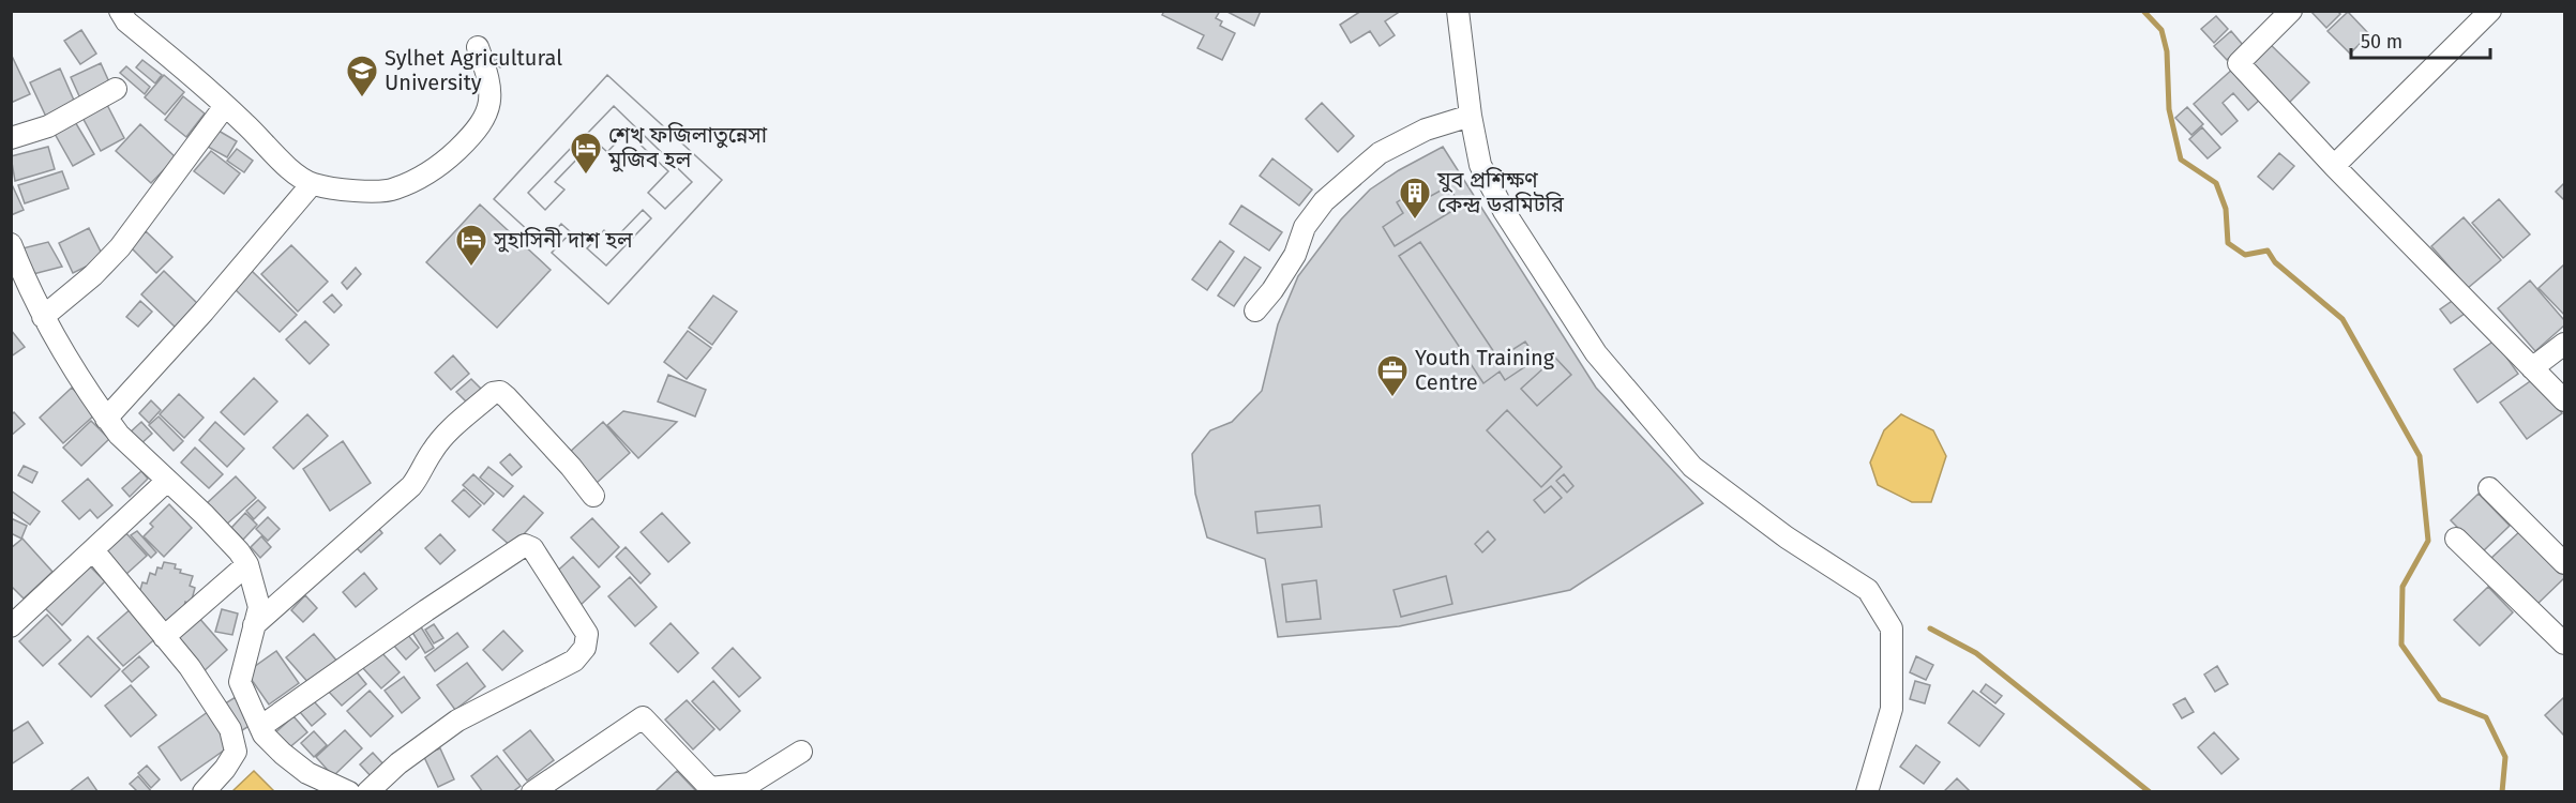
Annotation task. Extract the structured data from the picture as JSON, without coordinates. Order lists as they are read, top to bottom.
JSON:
{
  "places": {
    "school or university": ["Sylhet Agricultural University"],
    "hotel": ["শেখ ফজিলাতুন্নেসা মুজিব হল", "সুহাসিনী দাশ হল"],
    "building": ["যুব প্রশিক্ষণ কেন্দ্র ডরমিটরি"],
    "office": ["Youth Training Centre"]
  },
  "scale_bar": "50 m"
}
